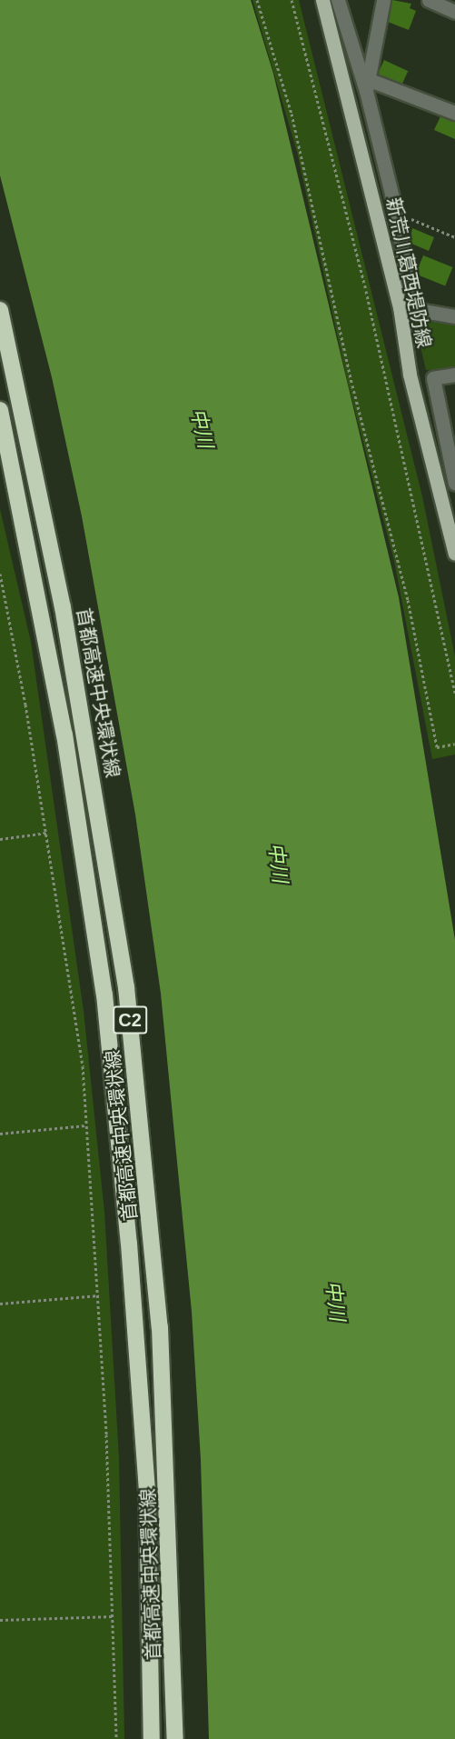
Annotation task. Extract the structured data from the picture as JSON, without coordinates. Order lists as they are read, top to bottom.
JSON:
{
  "streets": {
    "highway": ["首都高速中央環状線", "C2"],
    "main road": ["新荒川葛西堤防線"]
  },
  "water": ["中川"]
}
